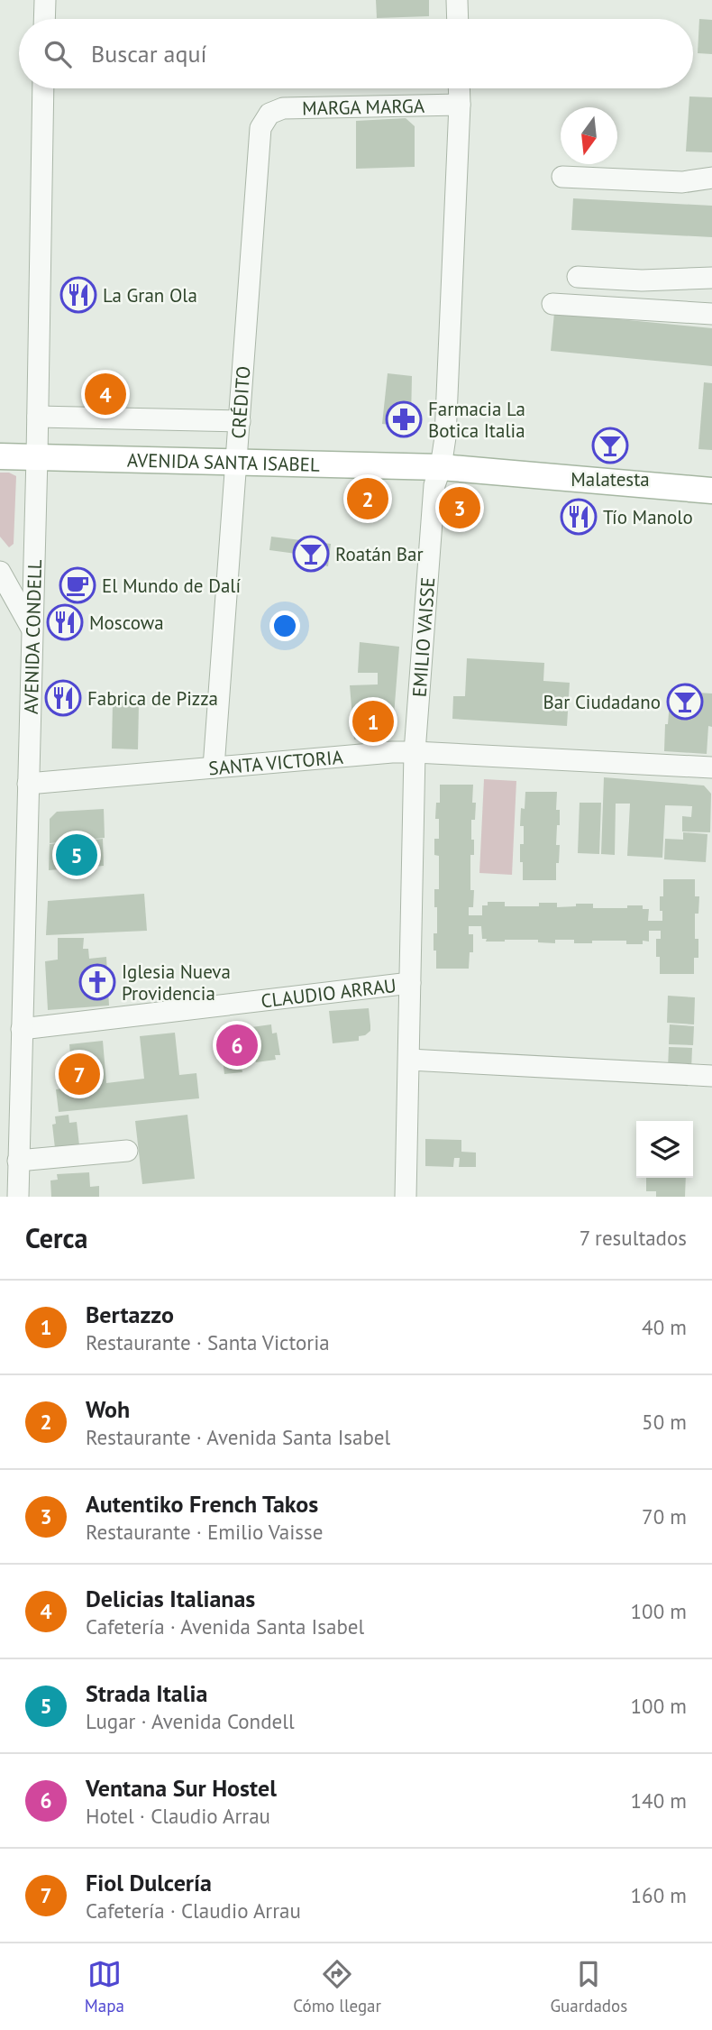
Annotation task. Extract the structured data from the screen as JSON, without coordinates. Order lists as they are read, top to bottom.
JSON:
{
  "streets": {
    "main road": ["AVENIDA SANTA ISABEL"],
    "street": [
      "MARGA MARGA",
      "CRÉDITO",
      "EMILIO VAISSE",
      "AVENIDA CONDELL",
      "SANTA VICTORIA",
      "CLAUDIO ARRAU"
    ]
  },
  "crossings": [
    ["MARGA MARGA", "CRÉDITO"],
    ["MARGA MARGA", "EMILIO VAISSE"],
    ["CRÉDITO", "AVENIDA SANTA ISABEL"],
    ["CRÉDITO", "SANTA VICTORIA"],
    ["AVENIDA SANTA ISABEL", "EMILIO VAISSE"],
    ["AVENIDA SANTA ISABEL", "AVENIDA CONDELL"],
    ["EMILIO VAISSE", "SANTA VICTORIA"],
    ["EMILIO VAISSE", "CLAUDIO ARRAU"],
    ["AVENIDA CONDELL", "SANTA VICTORIA"],
    ["AVENIDA CONDELL", "CLAUDIO ARRAU"]
  ],
  "places": {
    "restaurant": [
      "La Gran Ola",
      "Tío Manolo",
      "Moscowa",
      "Fabrica de Pizza"
    ],
    "pharmacy": ["Farmacia La Botica Italia"],
    "bar": ["Malatesta", "Roatán Bar", "Bar Ciudadano"],
    "cafe": ["El Mundo de Dalí"],
    "church": ["Iglesia Nueva Providencia"]
  },
  "north": "bottom",
  "page": {
    "search": "Buscar aquí",
    "pins": [
      "4",
      "2",
      "3",
      "1",
      "5",
      "6",
      "7"
    ],
    "heading": ["Cerca", "7 resultados"],
    "list": [
      {
        "mark": "1",
        "name": "Bertazzo",
        "note": "Restaurante · Santa Victoria",
        "value": "40 m"
      },
      {
        "mark": "2",
        "name": "Woh",
        "note": "Restaurante · Avenida Santa Isabel",
        "value": "50 m"
      },
      {
        "mark": "3",
        "name": "Autentiko French Takos",
        "note": "Restaurante · Emilio Vaisse",
        "value": "70 m"
      },
      {
        "mark": "4",
        "name": "Delicias Italianas",
        "note": "Cafetería · Avenida Santa Isabel",
        "value": "100 m"
      },
      {
        "mark": "5",
        "name": "Strada Italia",
        "note": "Lugar · Avenida Condell",
        "value": "100 m"
      },
      {
        "mark": "6",
        "name": "Ventana Sur Hostel",
        "note": "Hotel · Claudio Arrau",
        "value": "140 m"
      },
      {
        "mark": "7",
        "name": "Fiol Dulcería",
        "note": "Cafetería · Claudio Arrau",
        "value": "160 m"
      }
    ],
    "nav": ["Mapa", "Cómo llegar", "Guardados"]
  }
}
